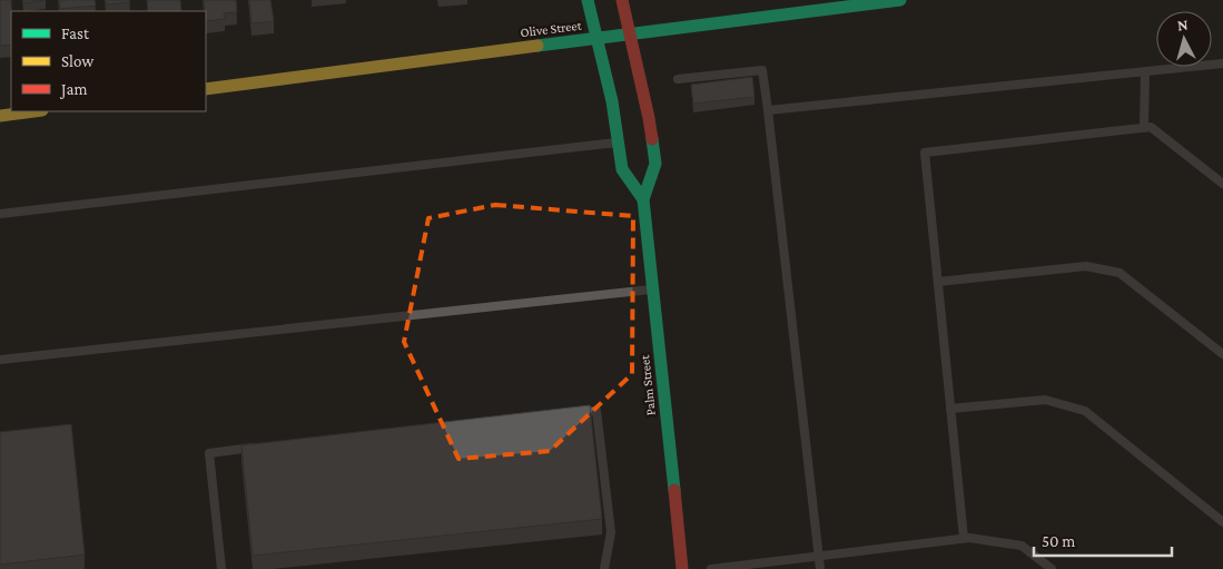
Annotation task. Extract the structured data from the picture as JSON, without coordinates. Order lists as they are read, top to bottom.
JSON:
{
  "streets": {
    "main road": ["Olive Street", "Palm Street"]
  },
  "crossings": [
    ["Olive Street", "Palm Street"]
  ],
  "legend": ["Fast", "Slow", "Jam"],
  "scale_bar": "50 m",
  "north": "top"
}
